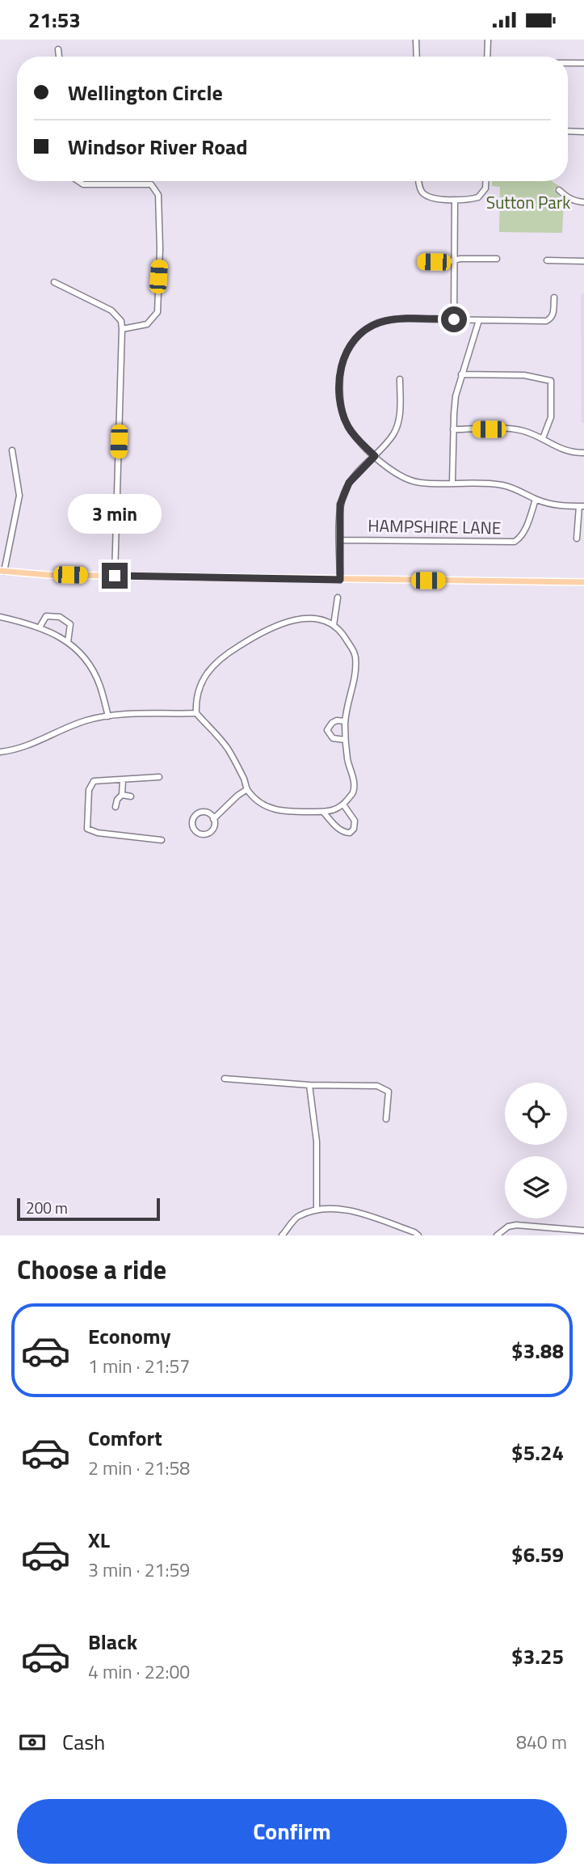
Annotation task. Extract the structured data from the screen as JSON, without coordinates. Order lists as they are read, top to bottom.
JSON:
{
  "streets": {
    "street": ["HAMPSHIRE LANE"]
  },
  "parks": ["Sutton Park"],
  "scale_bar": "200 m",
  "page": {
    "status": "21:53",
    "banner": ["Wellington Circle", "Windsor River Road"],
    "bubble": "3 min",
    "scale": "200 m",
    "heading": "Choose a ride",
    "list": [
      {
        "name": "Economy",
        "note": "1 min · 21:57",
        "value": "$3.88"
      },
      {
        "name": "Comfort",
        "note": "2 min · 21:58",
        "value": "$5.24"
      },
      {
        "name": "XL",
        "note": "3 min · 21:59",
        "value": "$6.59"
      },
      {
        "name": "Black",
        "note": "4 min · 22:00",
        "value": "$3.25"
      }
    ],
    "pay": ["Cash", "840 m"],
    "buttons": "Confirm"
  }
}
